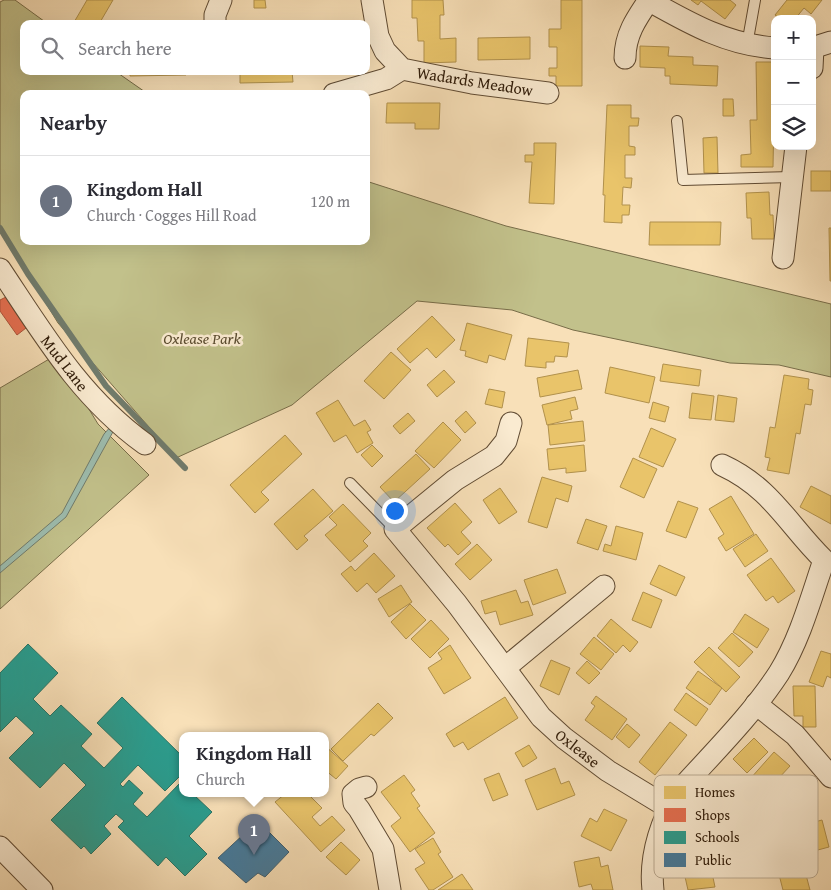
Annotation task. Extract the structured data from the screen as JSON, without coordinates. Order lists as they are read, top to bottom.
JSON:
{
  "streets": {
    "street": ["Wadards Meadow", "Mud Lane", "Oxlease"]
  },
  "parks": ["Oxlease Park"],
  "legend": [
    "Homes",
    "Shops",
    "Schools",
    "Public"
  ],
  "page": {
    "map_buttons": ["+", "−"],
    "search": "Search here",
    "heading": "Nearby",
    "list": [
      {
        "mark": "1",
        "name": "Kingdom Hall",
        "note": "Church · Cogges Hill Road",
        "value": "120 m"
      }
    ],
    "popup": ["Kingdom Hall", "Church"],
    "pins": "1"
  }
}
